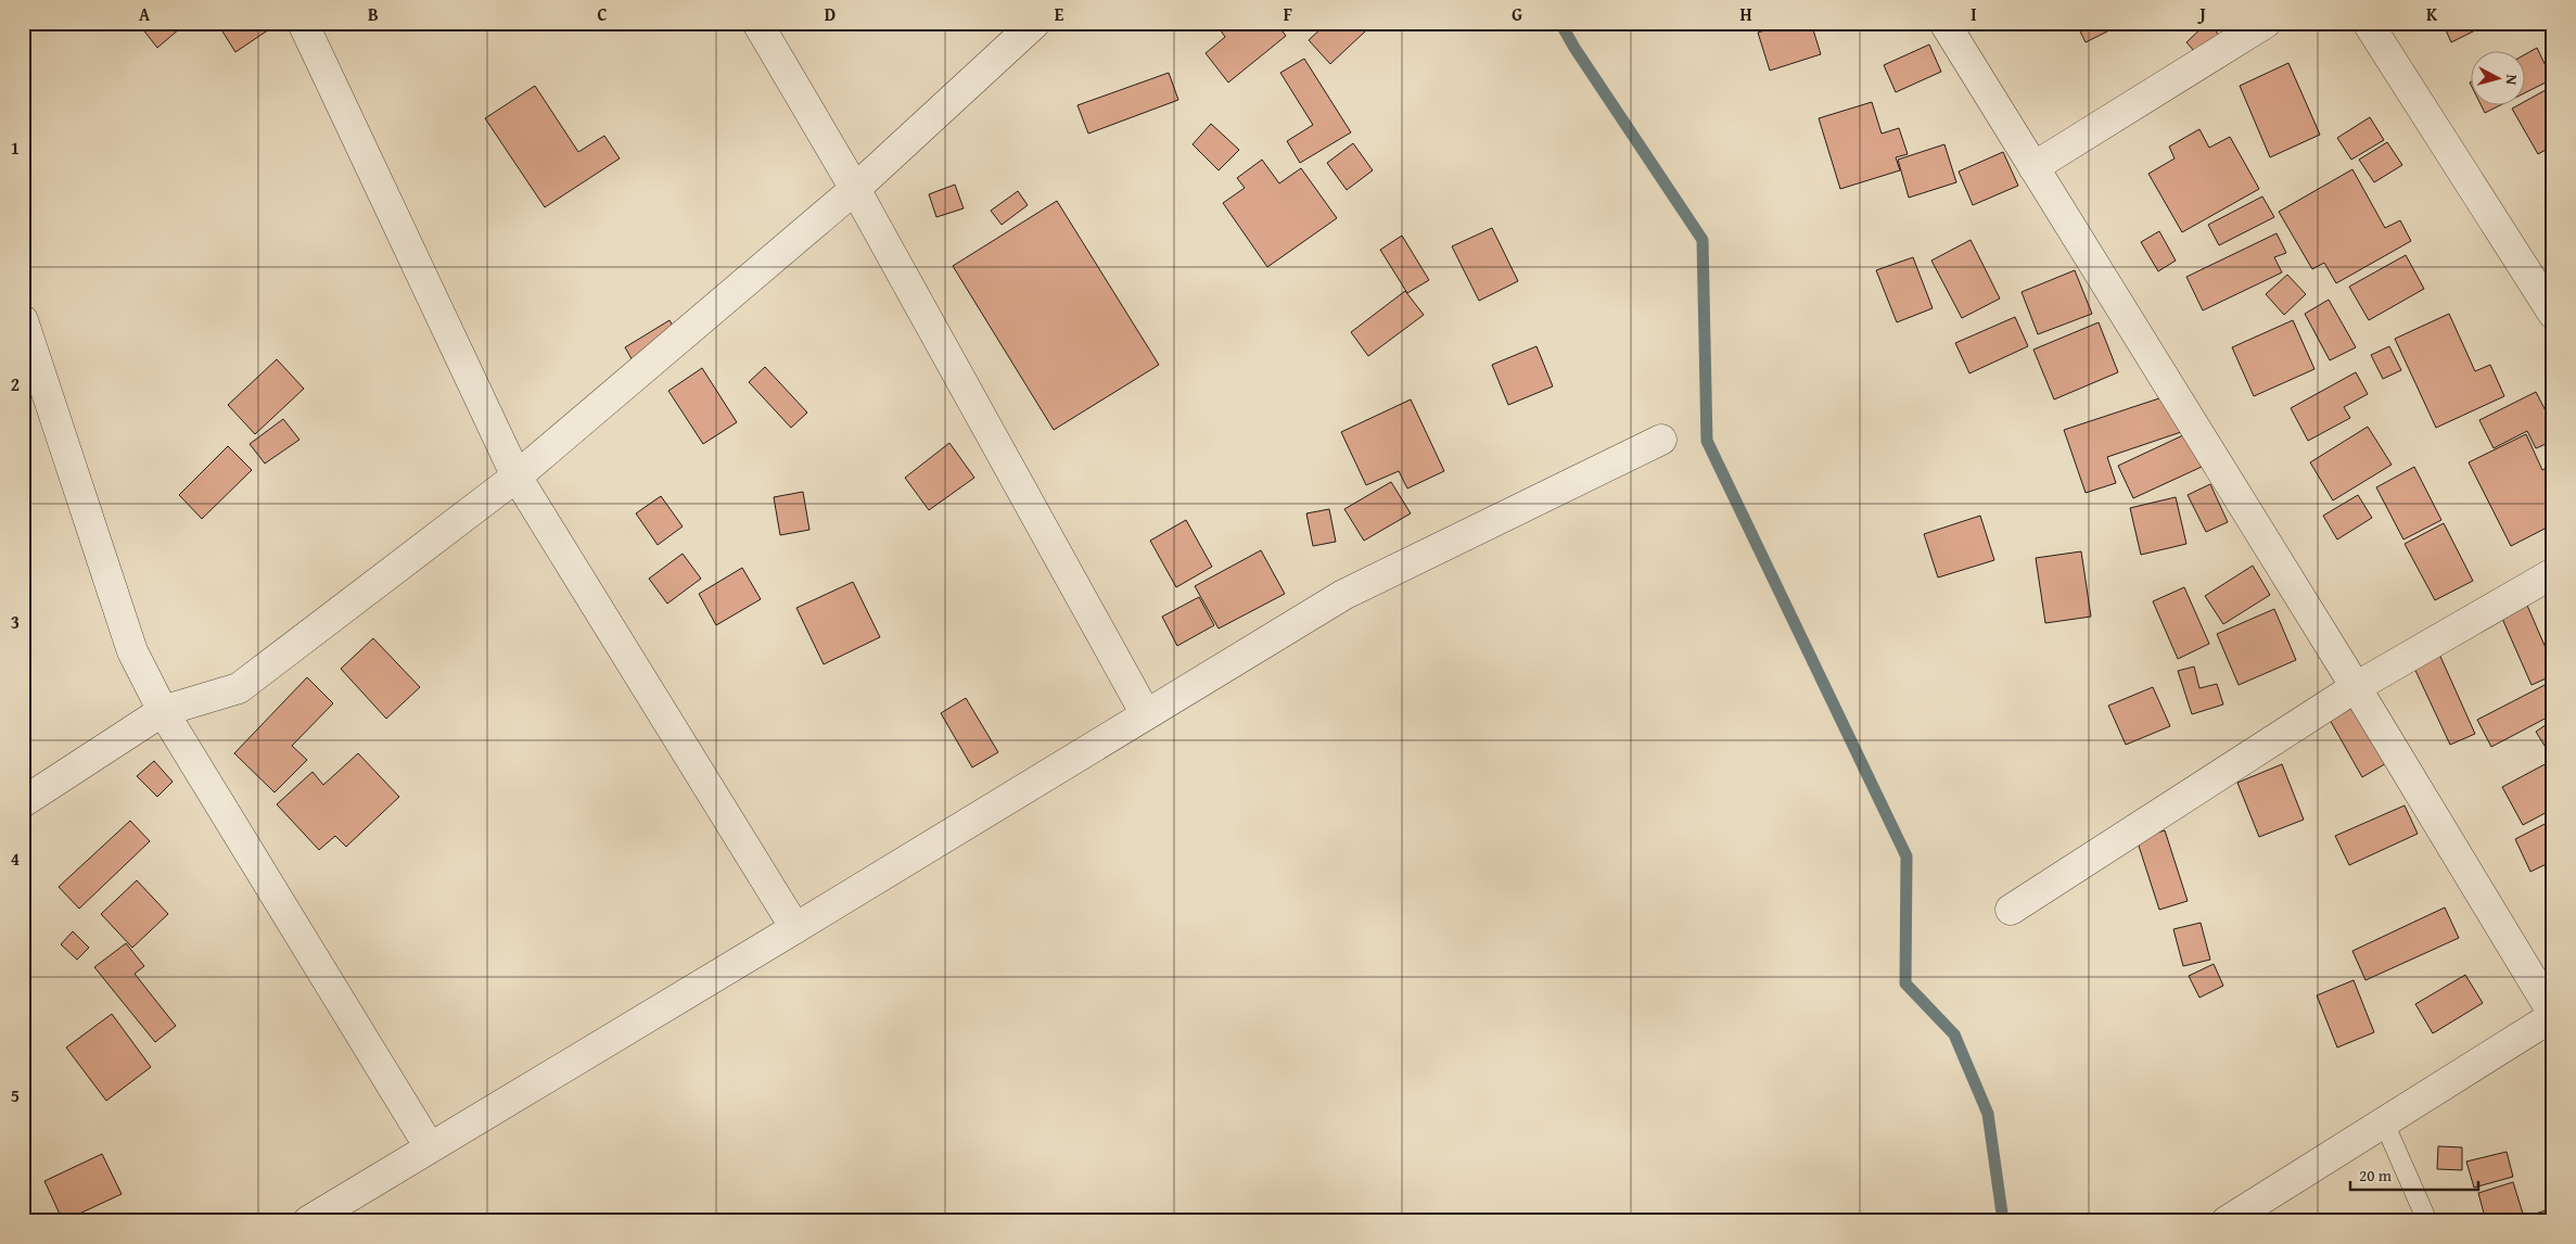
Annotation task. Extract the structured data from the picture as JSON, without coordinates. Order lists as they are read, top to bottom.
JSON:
{
  "scale_bar": "20 m",
  "north": "right",
  "grid": {
    "columns": [
      "A",
      "B",
      "C",
      "D",
      "E",
      "F",
      "G",
      "H",
      "I",
      "J",
      "K"
    ],
    "rows": [
      "1",
      "2",
      "3",
      "4",
      "5"
    ]
  }
}
